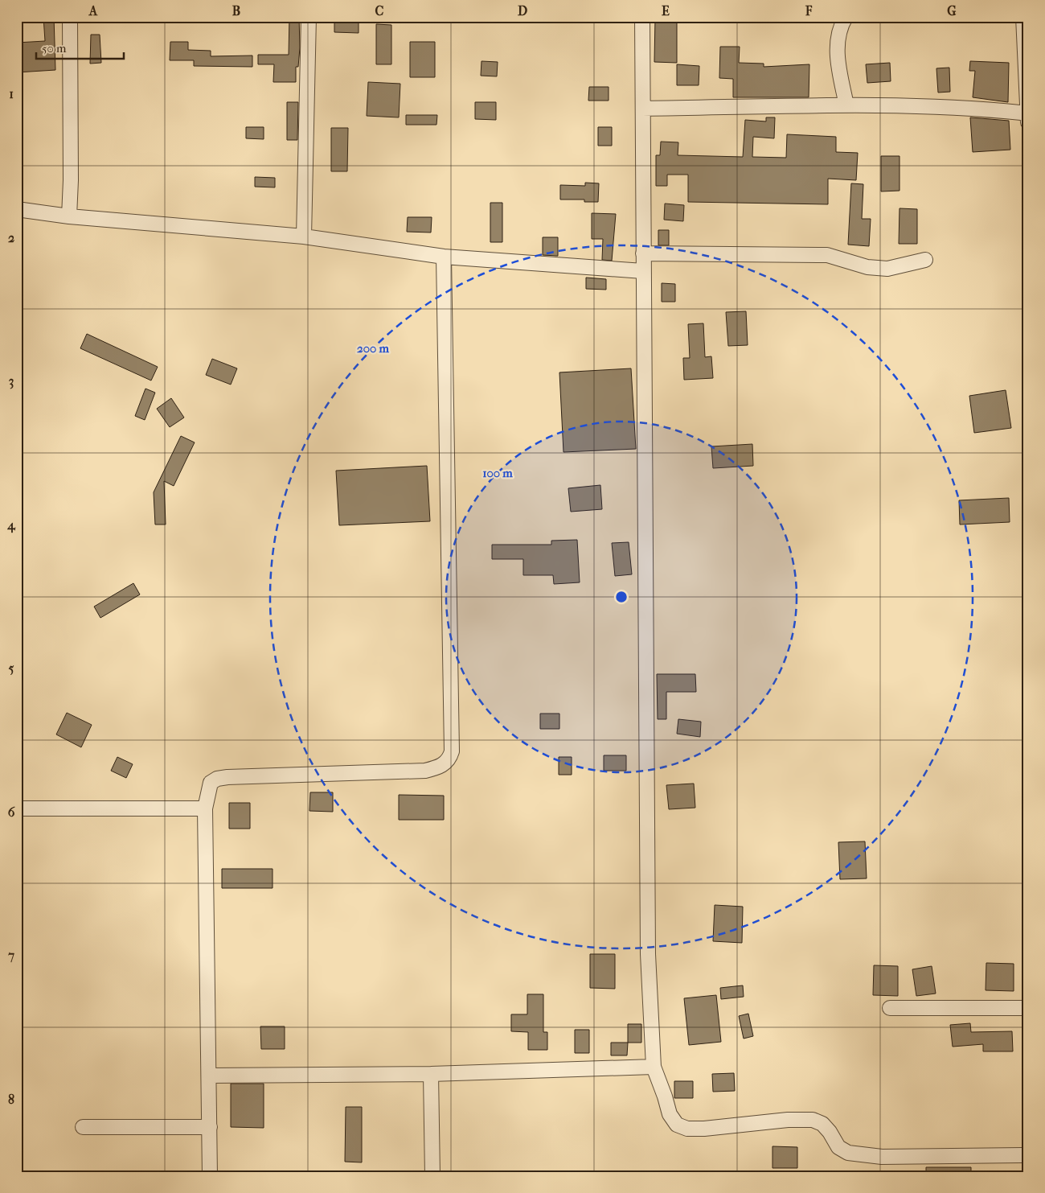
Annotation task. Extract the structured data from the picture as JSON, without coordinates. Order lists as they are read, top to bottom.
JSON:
{
  "scale_bar": "50 m",
  "grid": {
    "columns": [
      "A",
      "B",
      "C",
      "D",
      "E",
      "F",
      "G"
    ],
    "rows": [
      "1",
      "2",
      "3",
      "4",
      "5",
      "6",
      "7",
      "8"
    ]
  },
  "rings": ["200 m", "100 m"]
}
